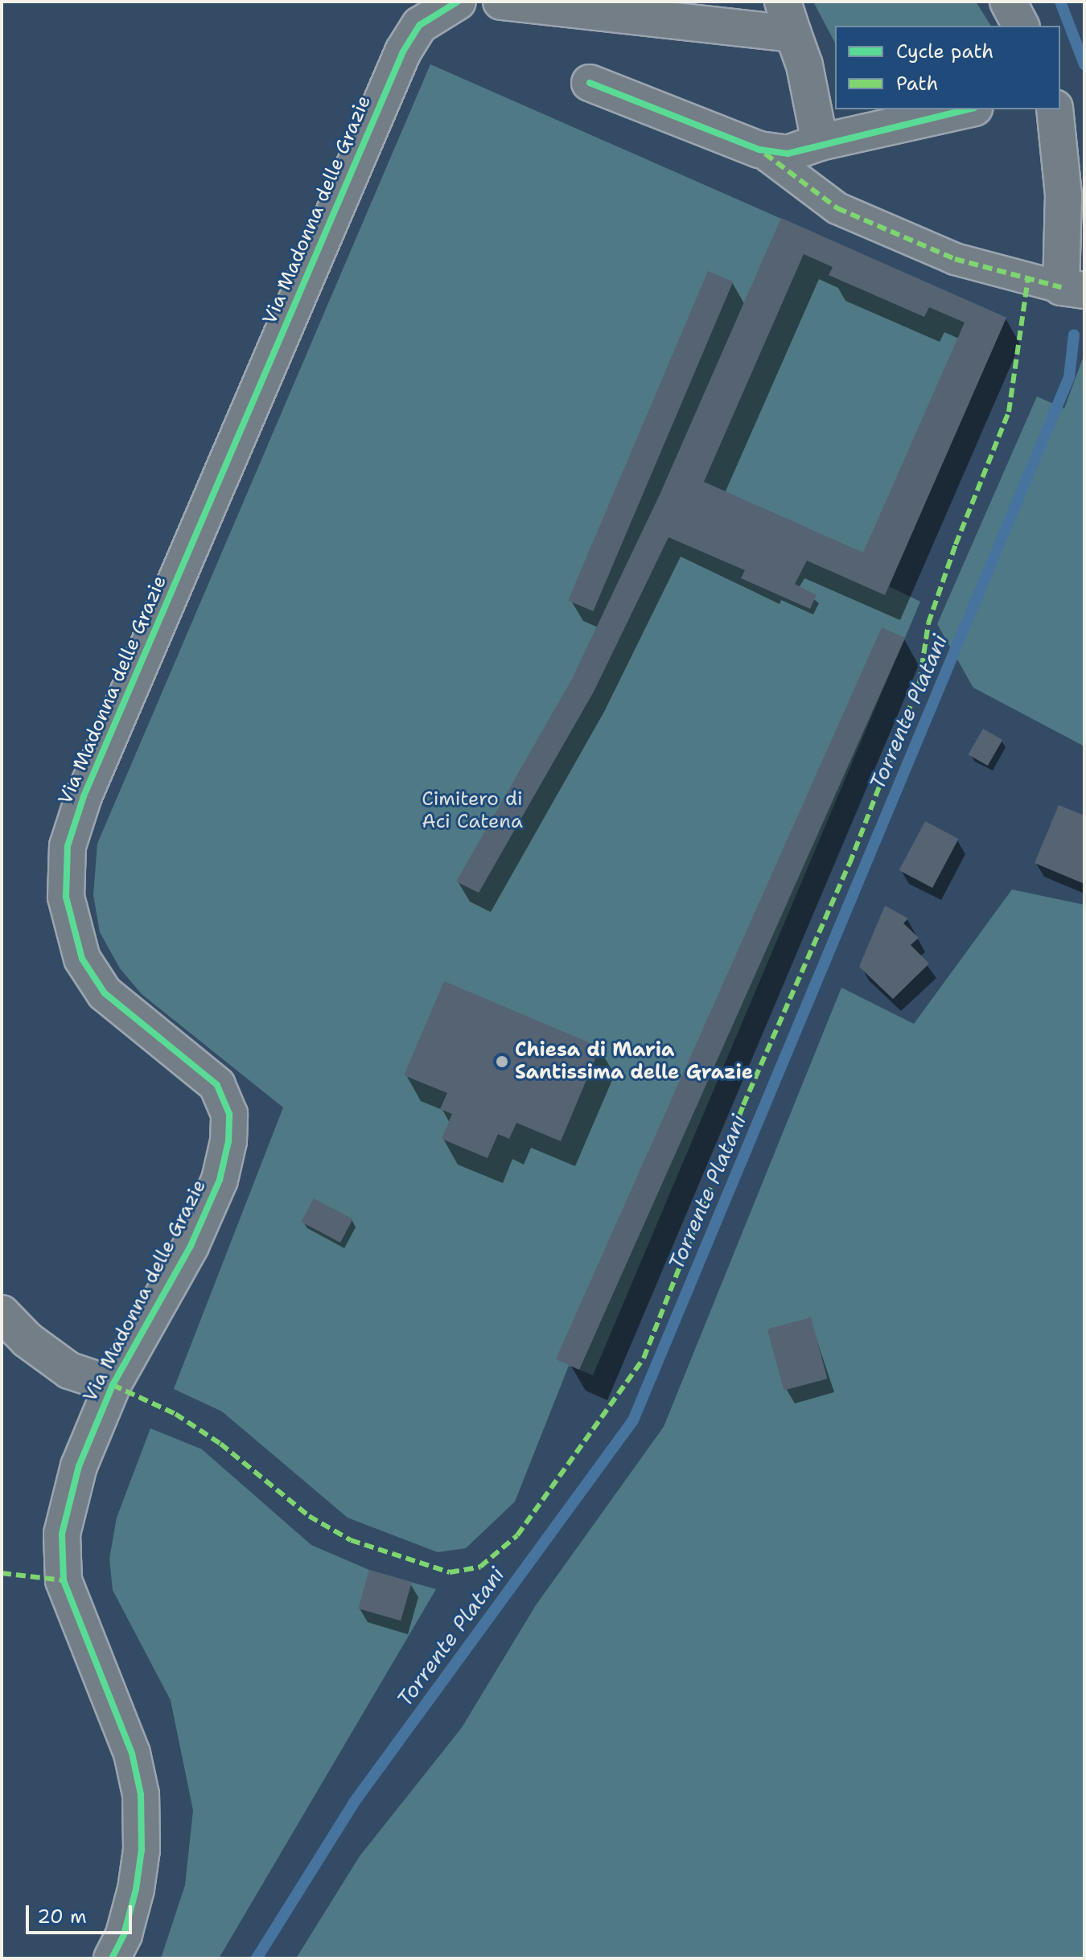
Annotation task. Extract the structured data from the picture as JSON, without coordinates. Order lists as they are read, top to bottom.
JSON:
{
  "streets": {
    "street": ["Via Madonna delle Grazie"]
  },
  "water": ["Torrente Platani"],
  "parks": ["Cimitero di Aci Catena"],
  "places": ["Chiesa di Maria Santissima delle Grazie"],
  "legend": ["Cycle path", "Path"],
  "scale_bar": "20 m"
}
